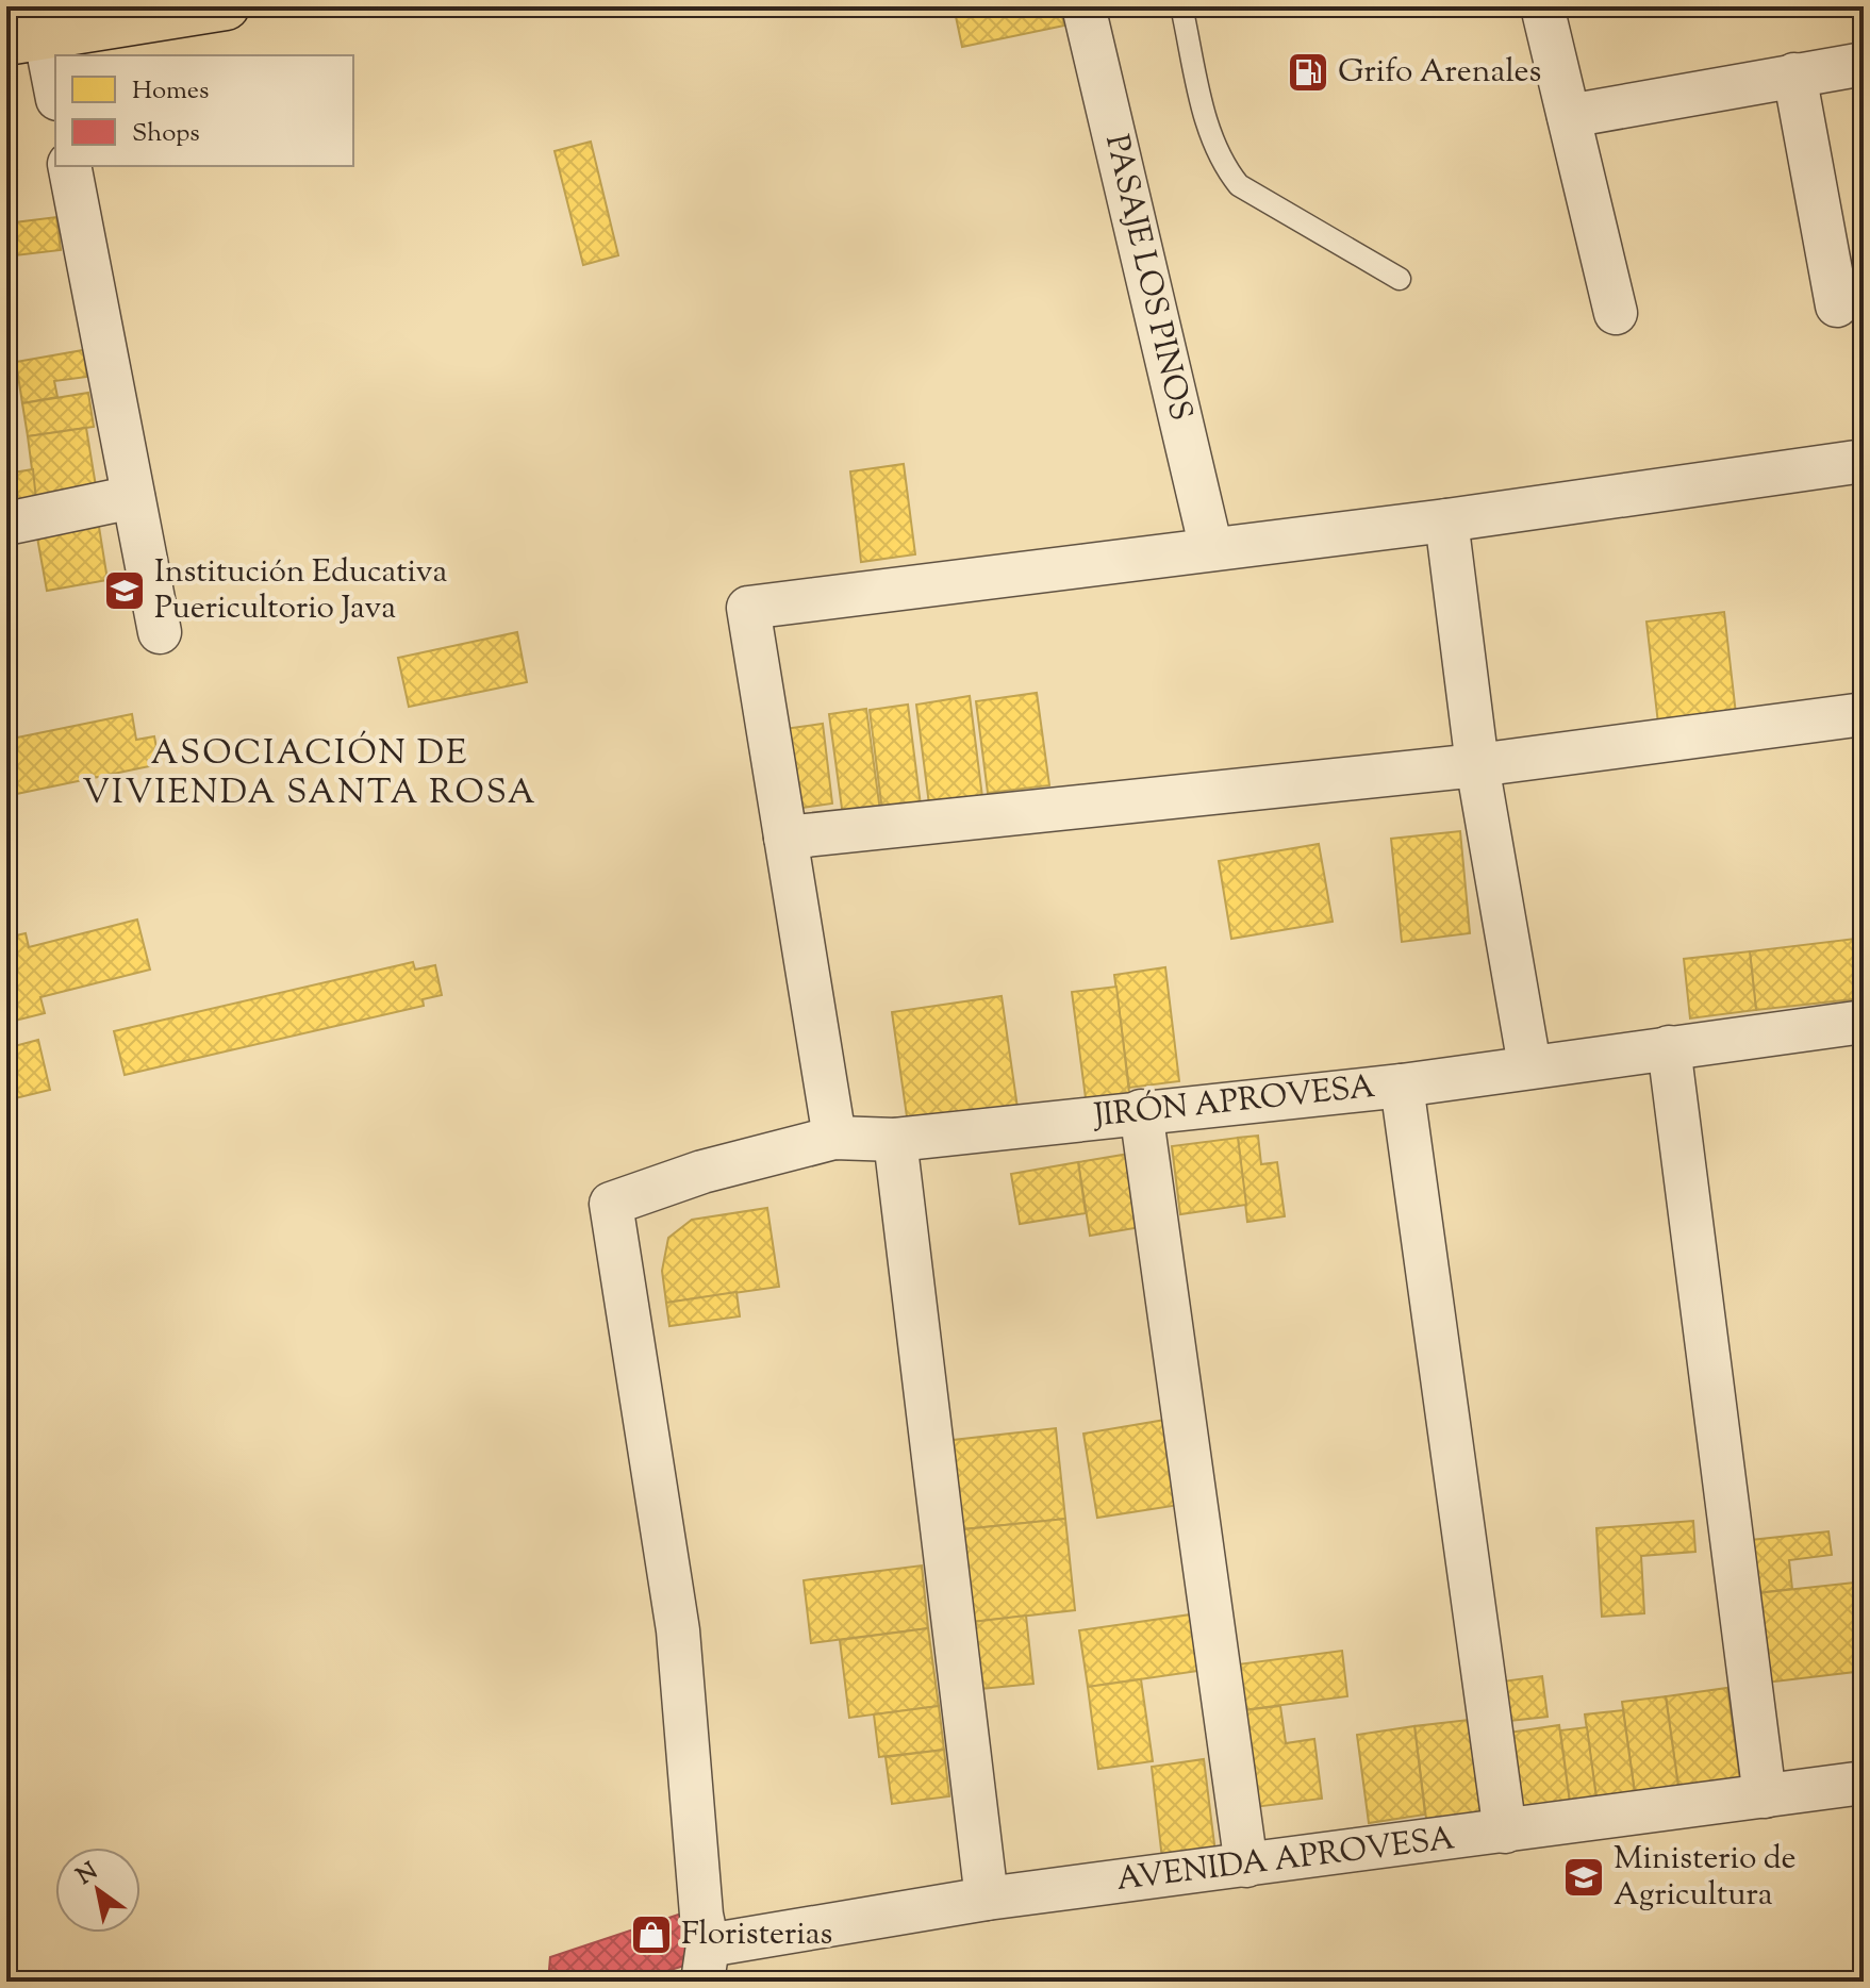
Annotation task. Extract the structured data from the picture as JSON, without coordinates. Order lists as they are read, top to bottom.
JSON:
{
  "streets": {
    "street": ["PASAJE LOS PINOS", "JIRÓN APROVESA", "AVENIDA APROVESA"]
  },
  "crossings": [
    ["JIRÓN APROVESA", "AVENIDA APROVESA"]
  ],
  "districts": ["ASOCIACIÓN DE VIVIENDA SANTA ROSA"],
  "places": {
    "fuel station": ["Grifo Arenales"],
    "school or university": ["Institución Educativa Puericultorio Java", "Ministerio de Agricultura"],
    "shop": ["Floristerias"]
  },
  "legend": ["Homes", "Shops"],
  "north": "top left"
}
